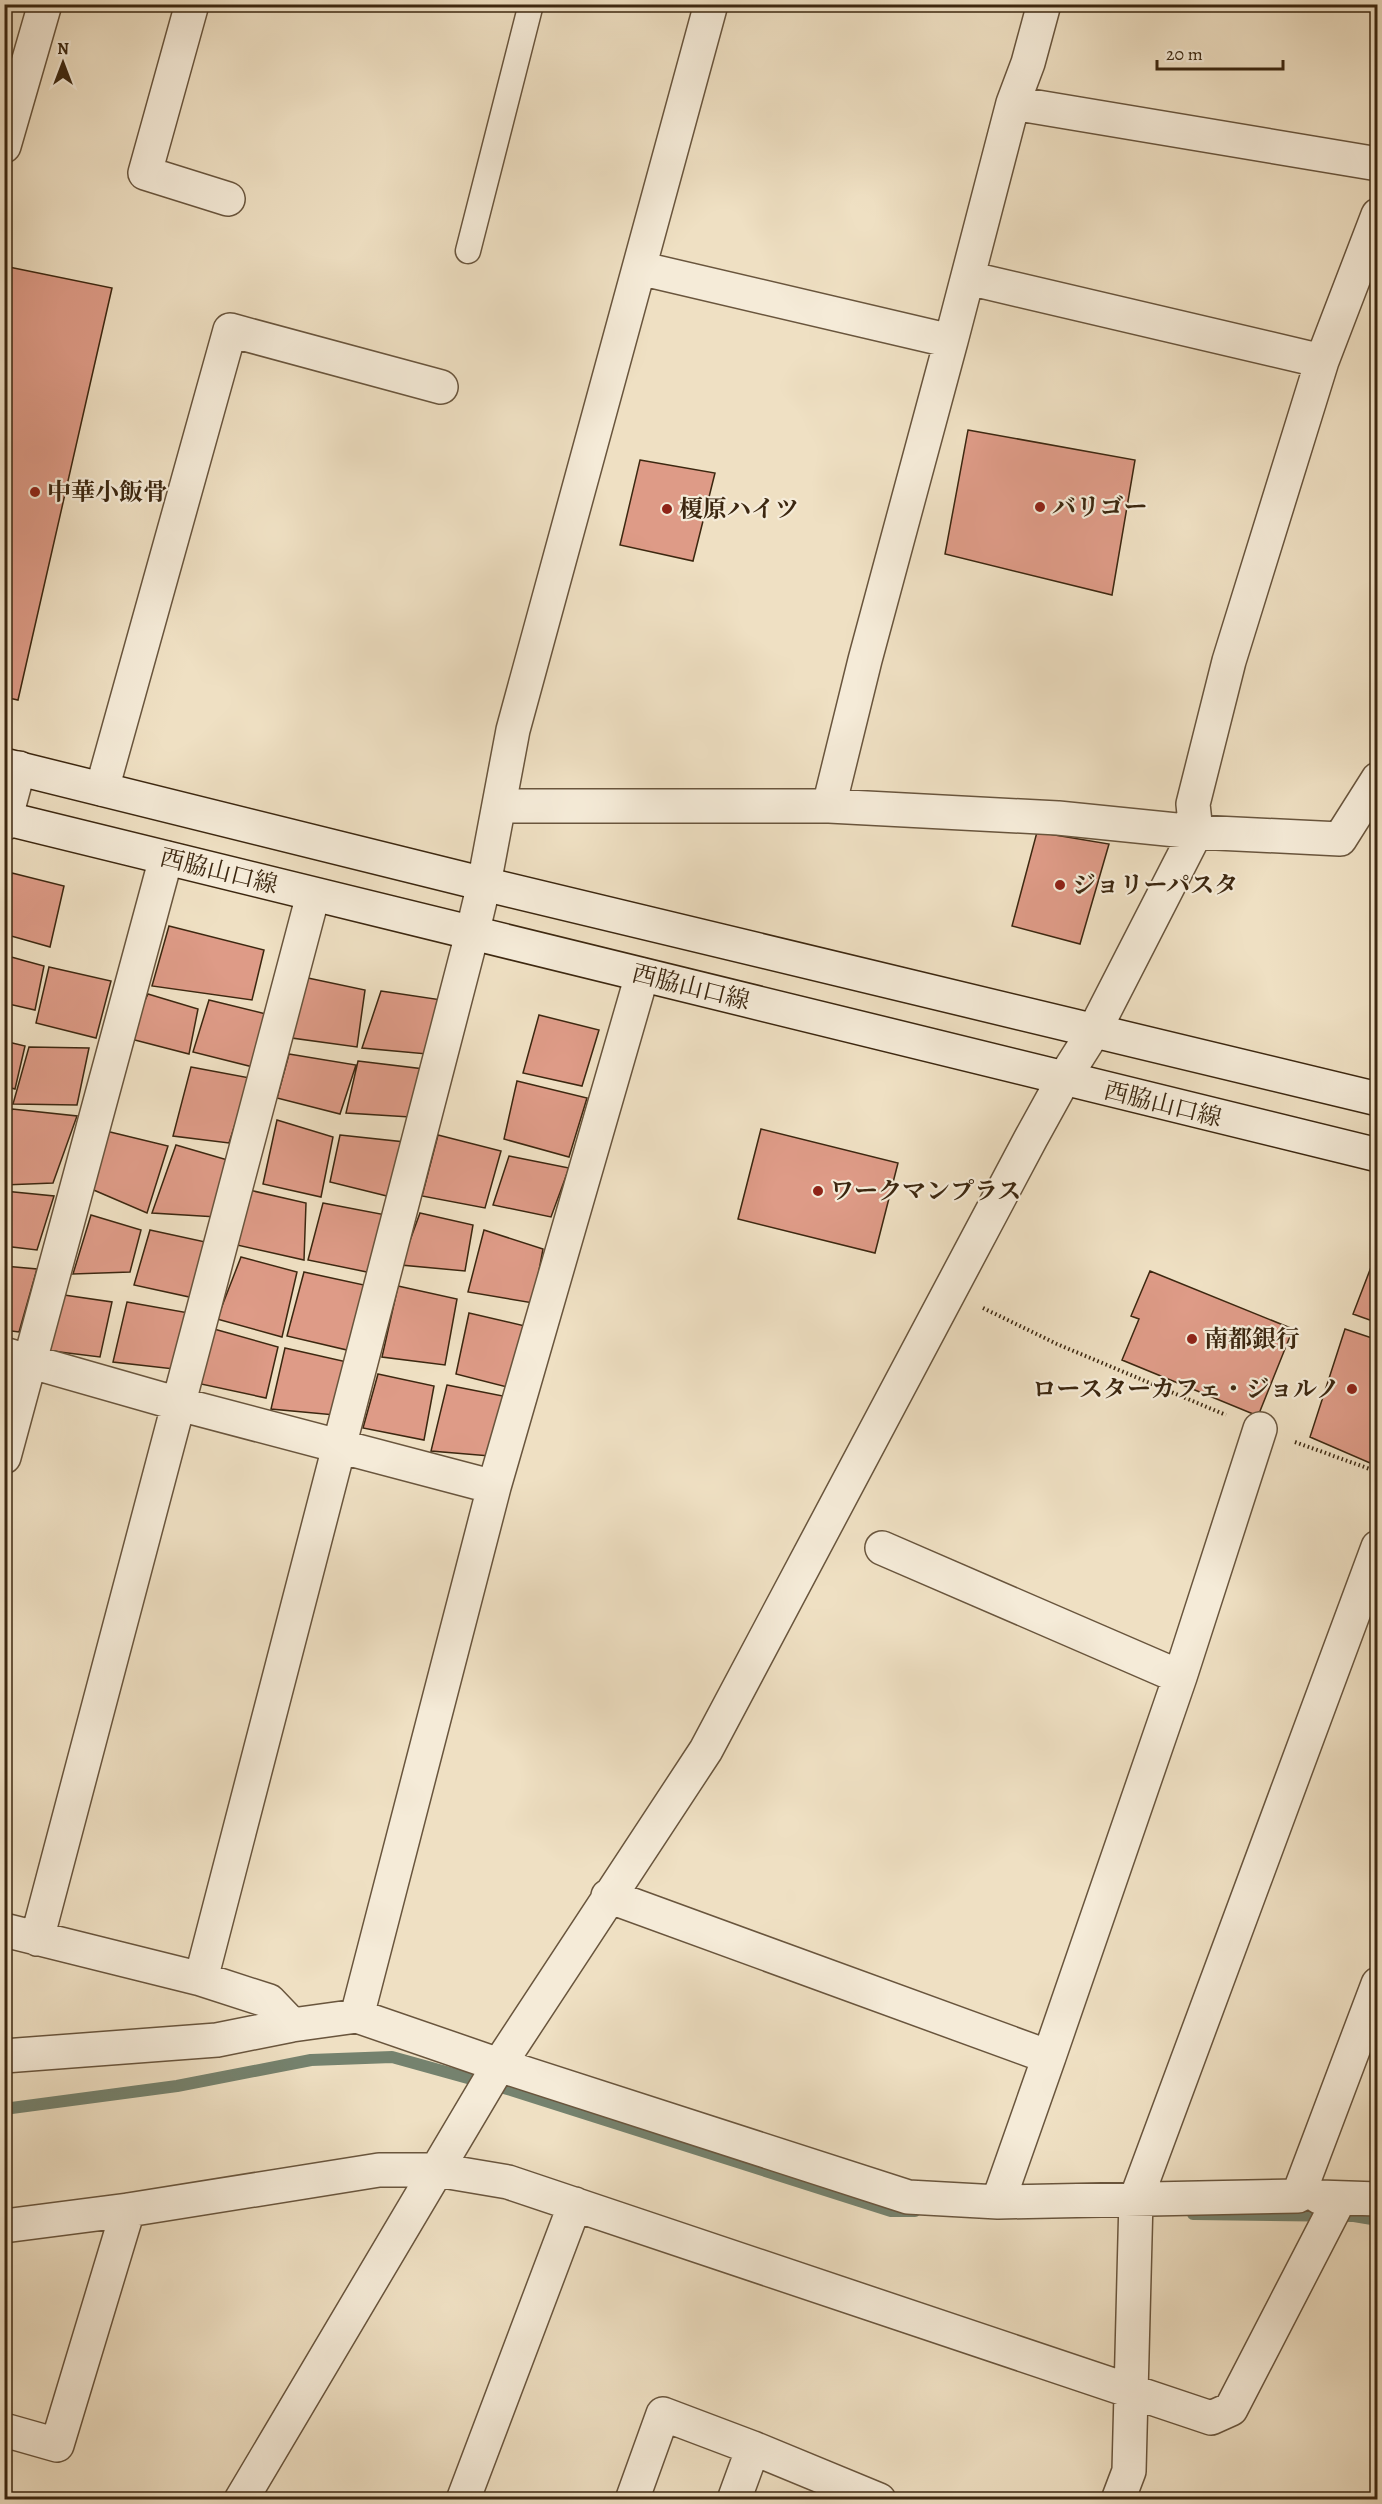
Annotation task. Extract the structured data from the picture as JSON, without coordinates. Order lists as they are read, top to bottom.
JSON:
{
  "streets": {
    "street": ["西脇山口線"]
  },
  "places": [
    "中華小飯骨",
    "バリゴー",
    "榎原ハイツ",
    "ジョリーパスタ",
    "ワークマンプラス",
    "南都銀行",
    "ロースターカフェ・ジョルノ"
  ],
  "scale_bar": "20 m",
  "north": "top"
}
